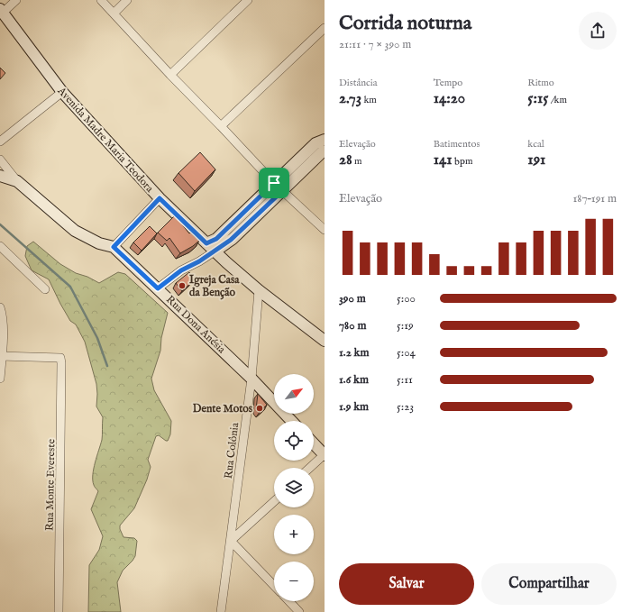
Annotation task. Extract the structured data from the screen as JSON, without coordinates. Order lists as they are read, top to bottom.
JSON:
{
  "streets": {
    "street": [
      "Avenida Madre Maria Teodora",
      "Rua Dona Anésia",
      "Rua Colônia",
      "Rua Monte Evereste"
    ]
  },
  "crossings": [
    ["Avenida Madre Maria Teodora", "Rua Colônia"],
    ["Rua Dona Anésia", "Rua Colônia"]
  ],
  "places": ["Igreja Casa da Benção", "Dente Motos"],
  "north": "top right",
  "page": {
    "heading": ["Corrida noturna", "21:11 · 7 × 390 m"],
    "stats": [
      ["Distância", "2.73 km"],
      ["Tempo", "14:20"],
      ["Ritmo", "5:15 /km"],
      ["Elevação", "28 m"],
      ["Batimentos", "141 bpm"],
      ["kcal", "191"]
    ],
    "chart": ["Elevação", "187–191 m"],
    "list": [
      {
        "name": "390 m",
        "note": "5:00"
      },
      {
        "name": "780 m",
        "note": "5:19"
      },
      {
        "name": "1.2 km",
        "note": "5:04"
      },
      {
        "name": "1.6 km",
        "note": "5:11"
      },
      {
        "name": "1.9 km",
        "note": "5:23"
      }
    ],
    "map_buttons": ["+", "−"],
    "buttons": ["Salvar", "Compartilhar"]
  }
}
